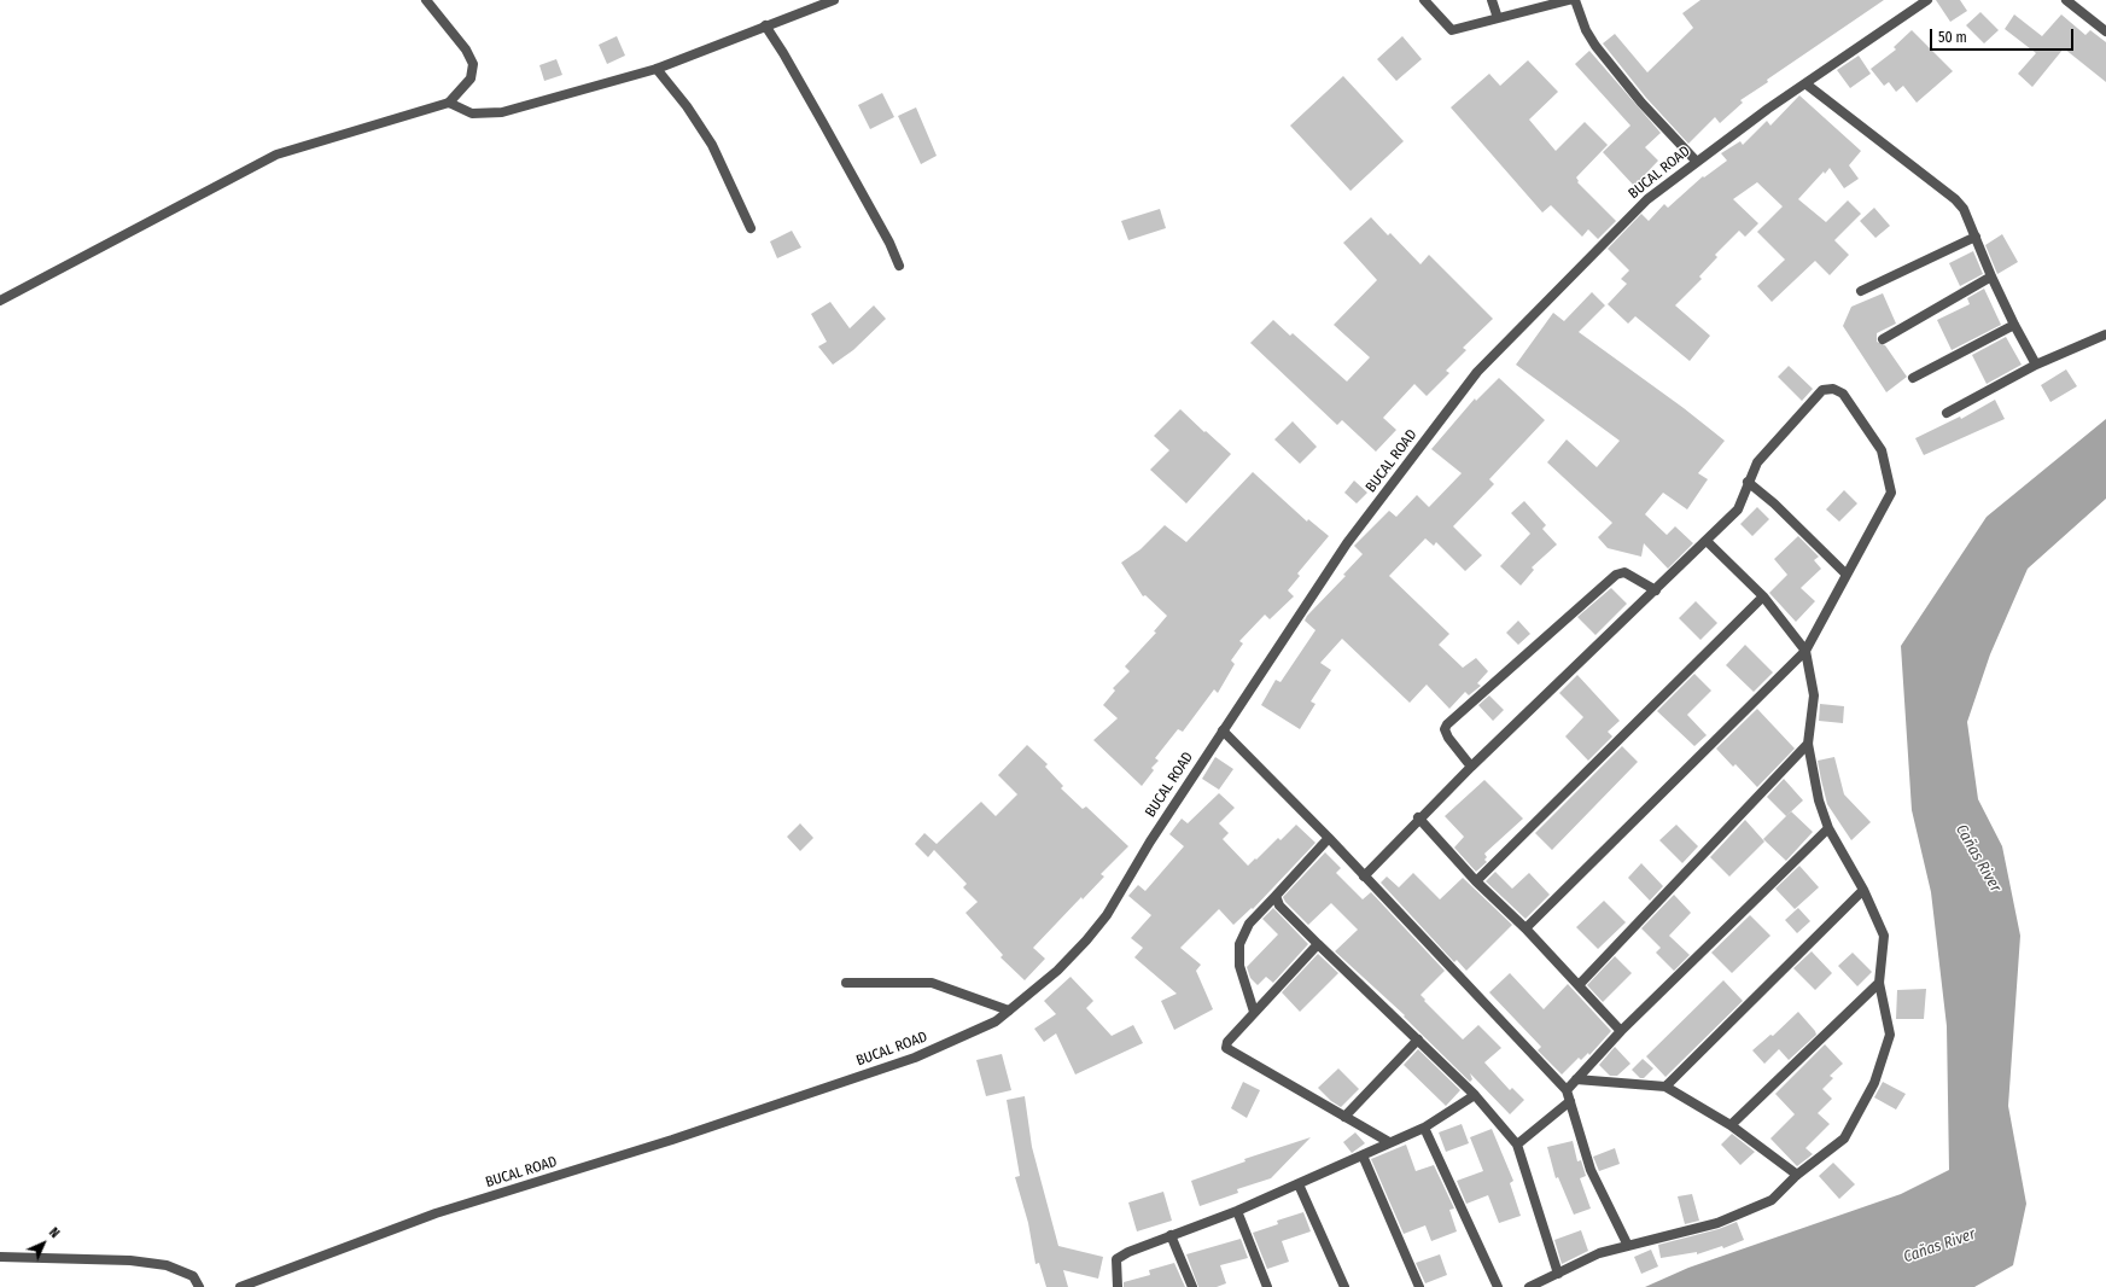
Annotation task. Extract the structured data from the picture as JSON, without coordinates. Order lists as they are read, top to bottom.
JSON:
{
  "streets": {
    "street": ["BUCAL ROAD"]
  },
  "water": ["Cañas River"],
  "scale_bar": "50 m",
  "north": "top right"
}
